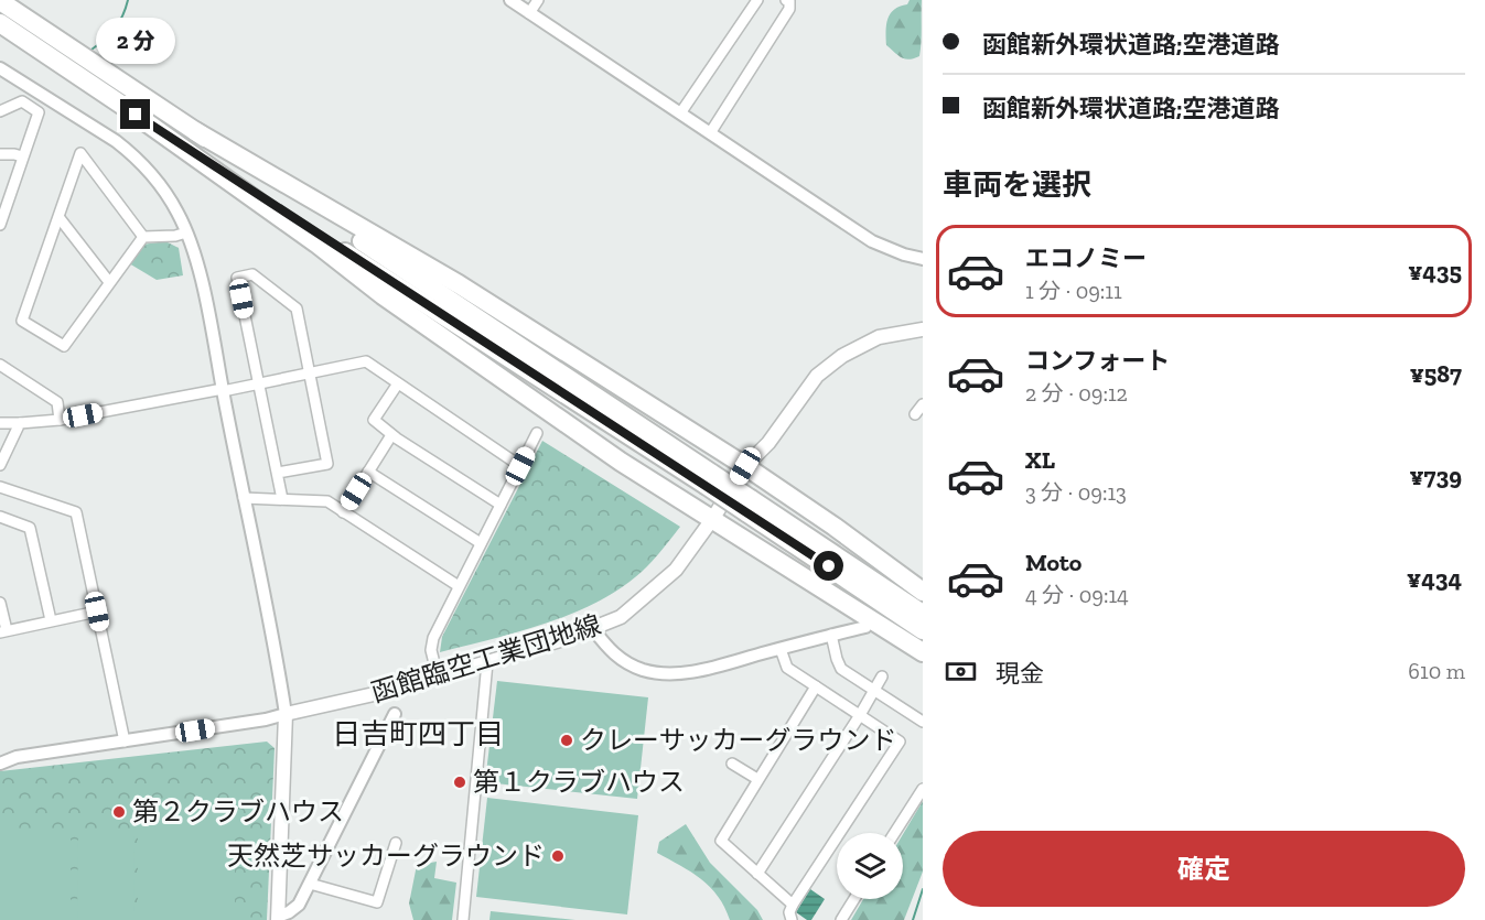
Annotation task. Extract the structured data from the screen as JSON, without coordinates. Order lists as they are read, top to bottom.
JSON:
{
  "streets": {
    "main road": ["函館臨空工業団地線"]
  },
  "districts": ["日吉町四丁目"],
  "places": [
    "クレーサッカーグラウンド",
    "第１クラブハウス",
    "第２クラブハウス",
    "天然芝サッカーグラウンド"
  ],
  "page": {
    "banner": ["函館新外環状道路;空港道路", "函館新外環状道路;空港道路"],
    "bubble": "2 分",
    "heading": "車両を選択",
    "list": [
      {
        "name": "エコノミー",
        "note": "1 分 · 09:11",
        "value": "¥435"
      },
      {
        "name": "コンフォート",
        "note": "2 分 · 09:12",
        "value": "¥587"
      },
      {
        "name": "XL",
        "note": "3 分 · 09:13",
        "value": "¥739"
      },
      {
        "name": "Moto",
        "note": "4 分 · 09:14",
        "value": "¥434"
      }
    ],
    "pay": ["現金", "610 m"],
    "buttons": "確定"
  }
}
